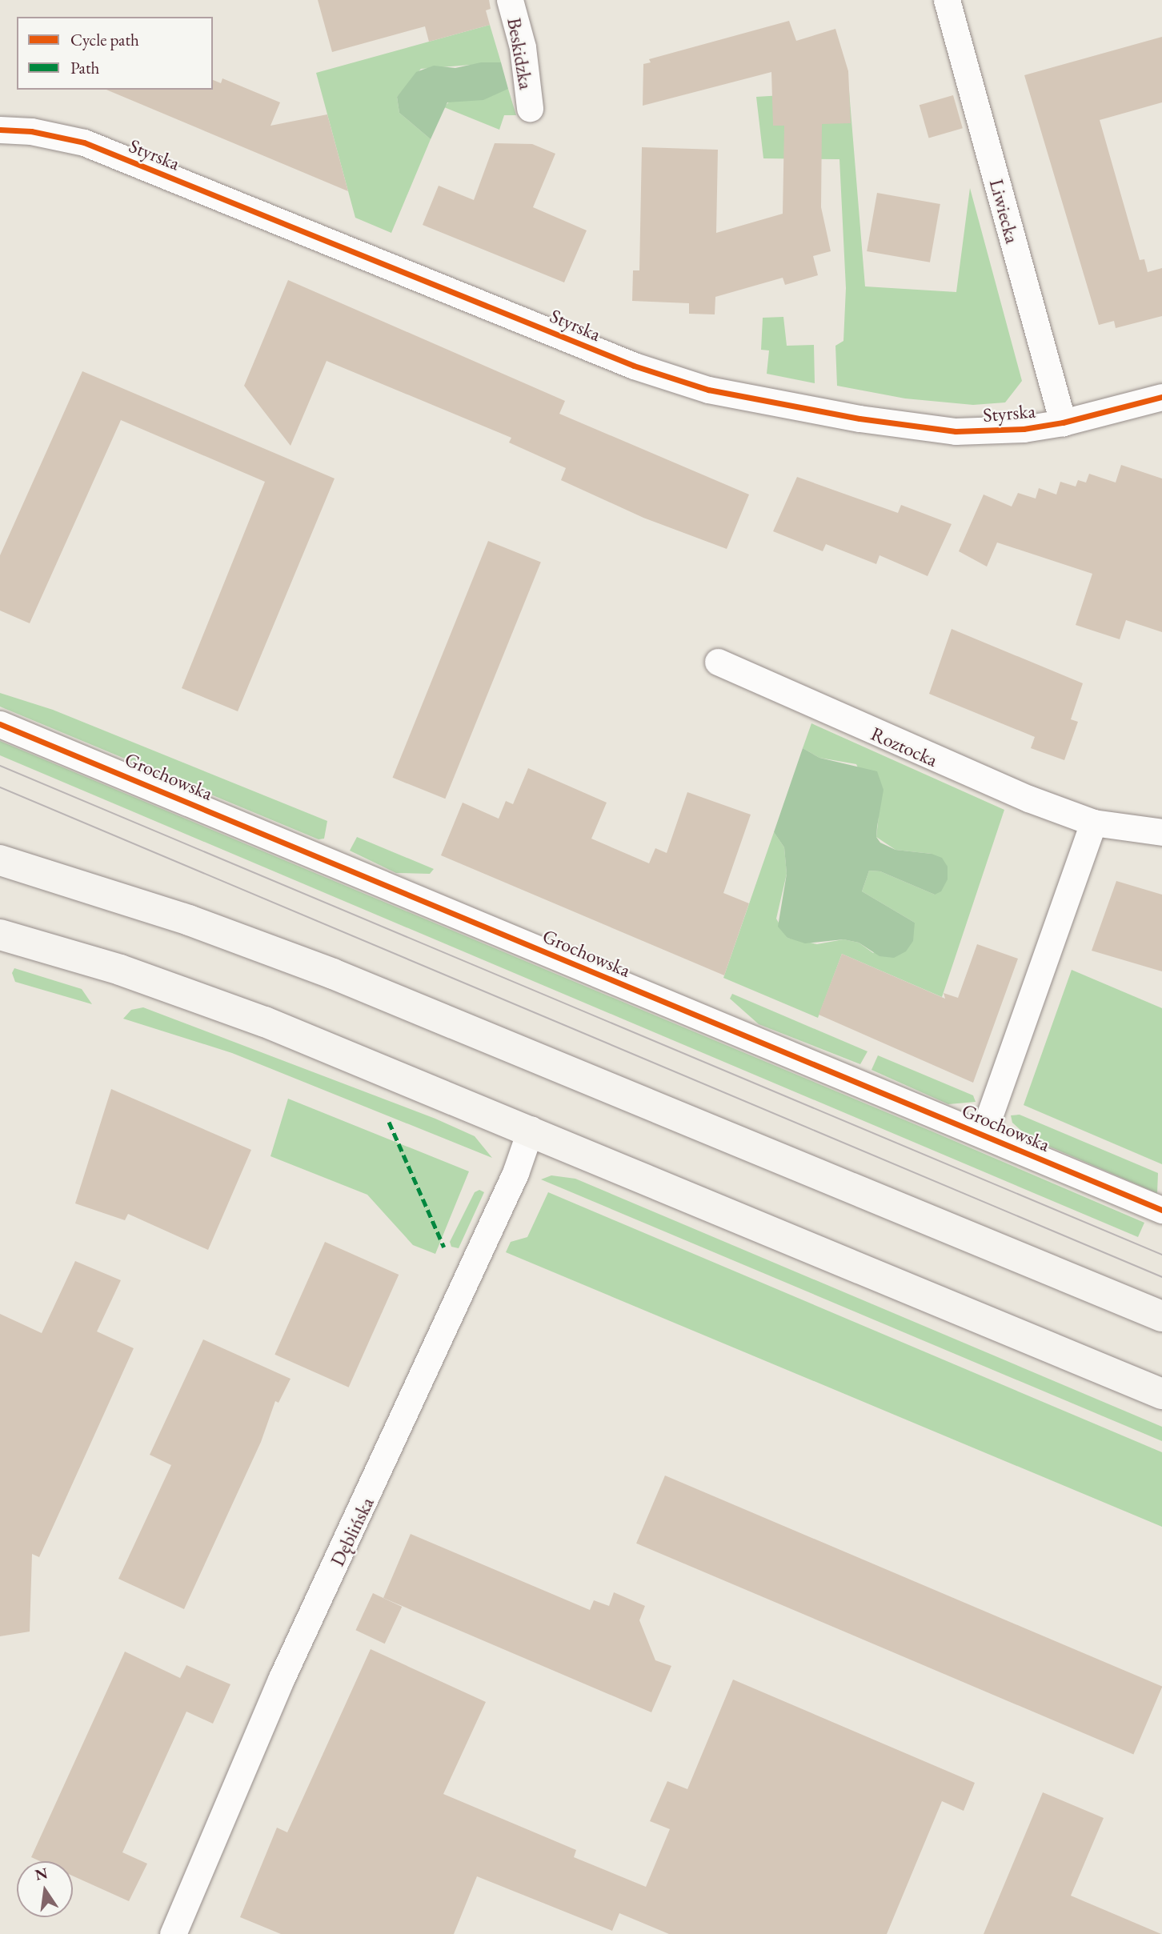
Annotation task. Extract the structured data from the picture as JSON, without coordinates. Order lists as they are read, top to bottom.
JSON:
{
  "streets": {
    "street": [
      "Beskidzka",
      "Styrska",
      "Liwiecka",
      "Roztocka",
      "Grochowska",
      "Dęblińska"
    ]
  },
  "crossings": [
    ["Styrska", "Liwiecka"]
  ],
  "legend": ["Cycle path", "Path"],
  "north": "top"
}
